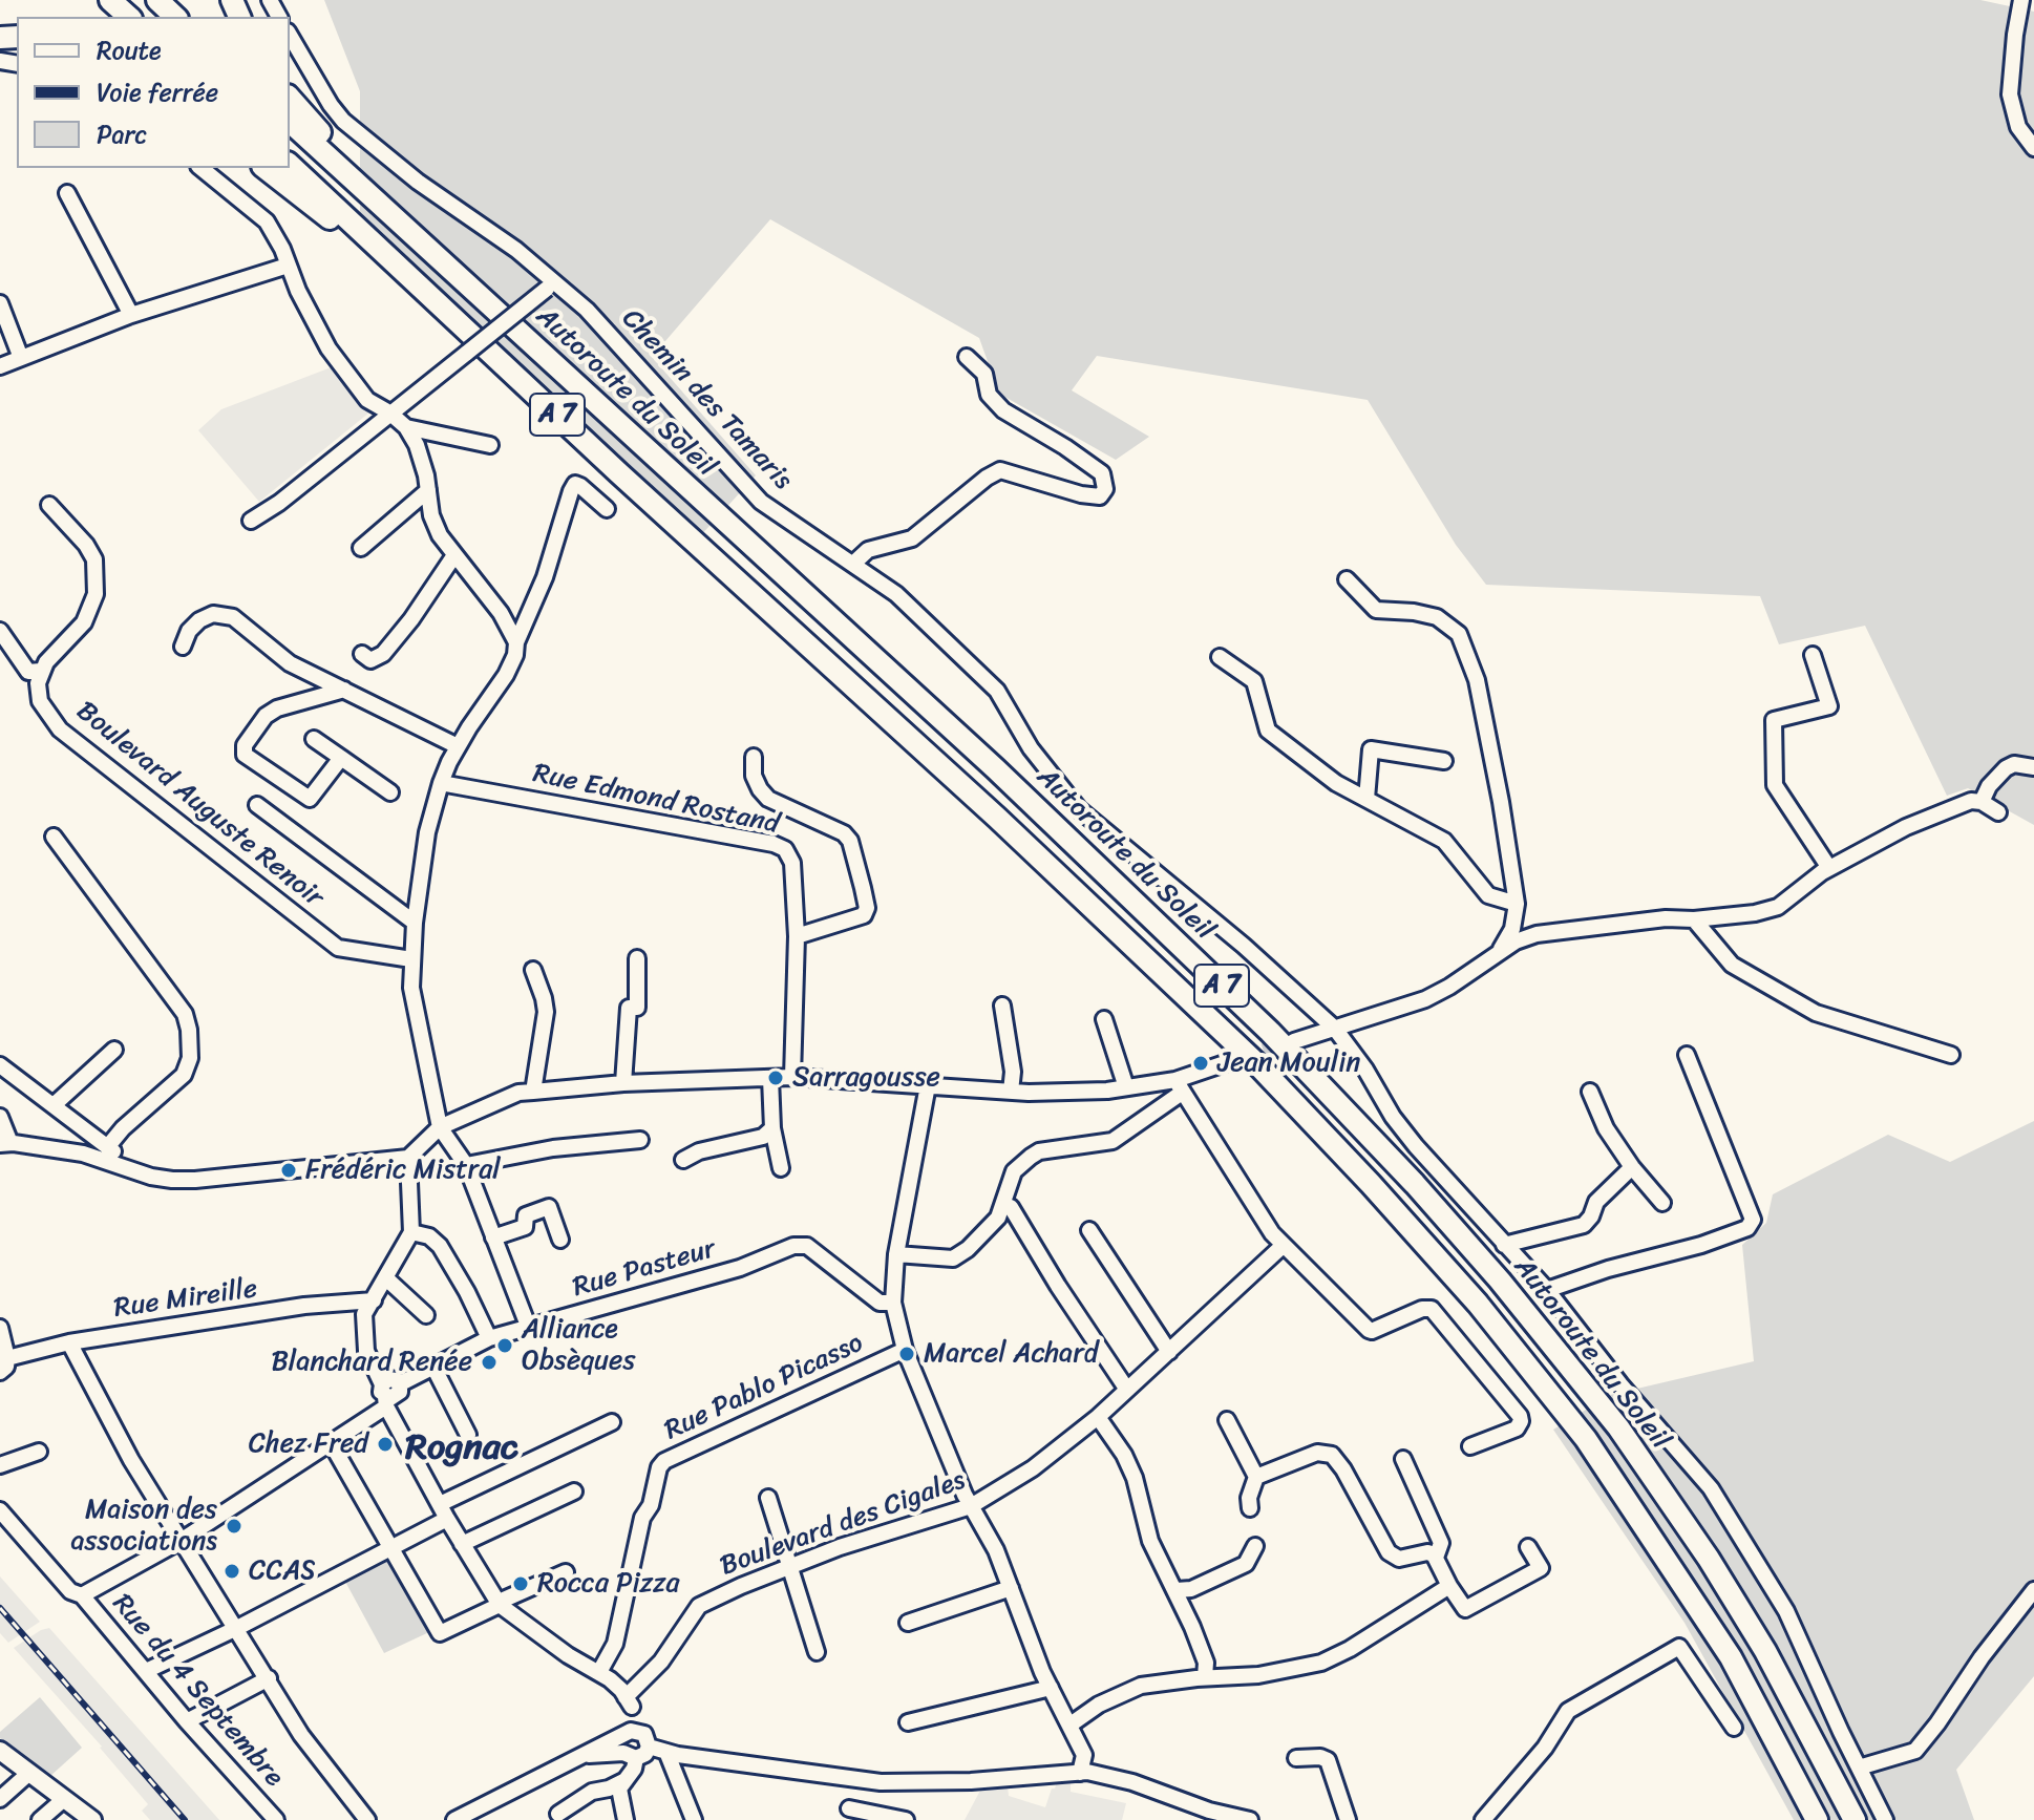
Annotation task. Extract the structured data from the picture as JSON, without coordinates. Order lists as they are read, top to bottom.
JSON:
{
  "streets": {
    "highway": ["Autoroute du Soleil", "A 7"],
    "street": [
      "Chemin des Tamaris",
      "Rue Edmond Rostand",
      "Boulevard Auguste Renoir",
      "Rue Pasteur",
      "Rue Mireille",
      "Rue Pablo Picasso",
      "Boulevard des Cigales",
      "Rue du 4 Septembre"
    ]
  },
  "districts": ["Rognac"],
  "places": [
    "Jean Moulin",
    "Sarragousse",
    "Frédéric Mistral",
    "Alliance Obsèques",
    "Marcel Achard",
    "Blanchard Renée",
    "Chez Fred",
    "Maison des associations",
    "CCAS",
    "Rocca Pizza"
  ],
  "legend": ["Route", "Voie ferrée", "Parc"]
}
